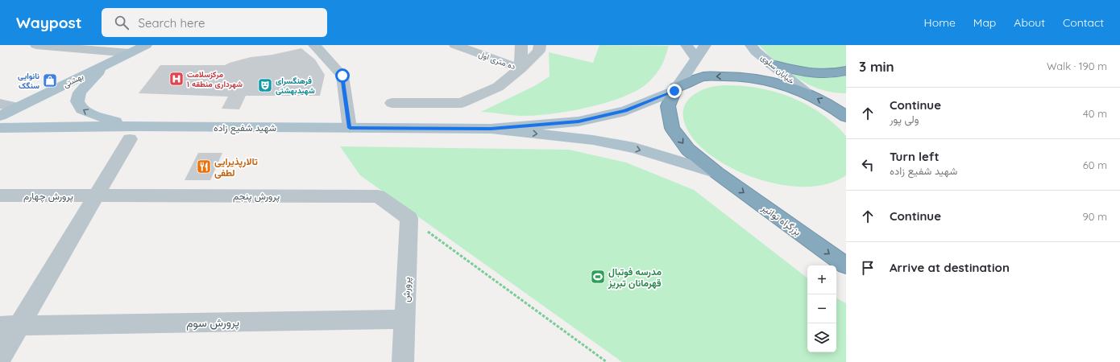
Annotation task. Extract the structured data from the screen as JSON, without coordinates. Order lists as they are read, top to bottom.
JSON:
{
  "streets": {
    "highway": ["بزرگراه توانیر"],
    "main road": ["خیابان سلوی", "بهشتی", "شهید شفیع زاده"],
    "street": [
      "ده متری اول",
      "پرورش چهارم",
      "پرورش پنجم",
      "پرورش",
      "پرورش سوم"
    ]
  },
  "crossings": [
    ["پرورش چهارم", "پرورش پنجم"],
    ["پرورش پنجم", "پرورش"],
    ["پرورش", "پرورش سوم"]
  ],
  "one_way": ["بزرگراه توانیر"],
  "places": {
    "hospital": ["مرکزسلامت شهرداری منطقه ۱"],
    "shop": ["نانوایی سنگک"],
    "theatre": ["فرهنگسرای شهیدبهشتی"],
    "restaurant": ["تالارپذیرایی لطفی"],
    "sports": ["مدرسه فوتبال قهرمانان تبریز"]
  },
  "page": {
    "header": "Waypost",
    "search": "Search here",
    "nav": [
      "Home",
      "Map",
      "About",
      "Contact"
    ],
    "heading": ["3 min", "Walk · 190 m"],
    "list": [
      ["Continue", "ولی پور", "40 m"],
      ["Turn left", "شهید شفیع زاده", "60 m"],
      ["Continue", "90 m"],
      "Arrive at destination"
    ],
    "map_buttons": ["+", "−"]
  }
}
